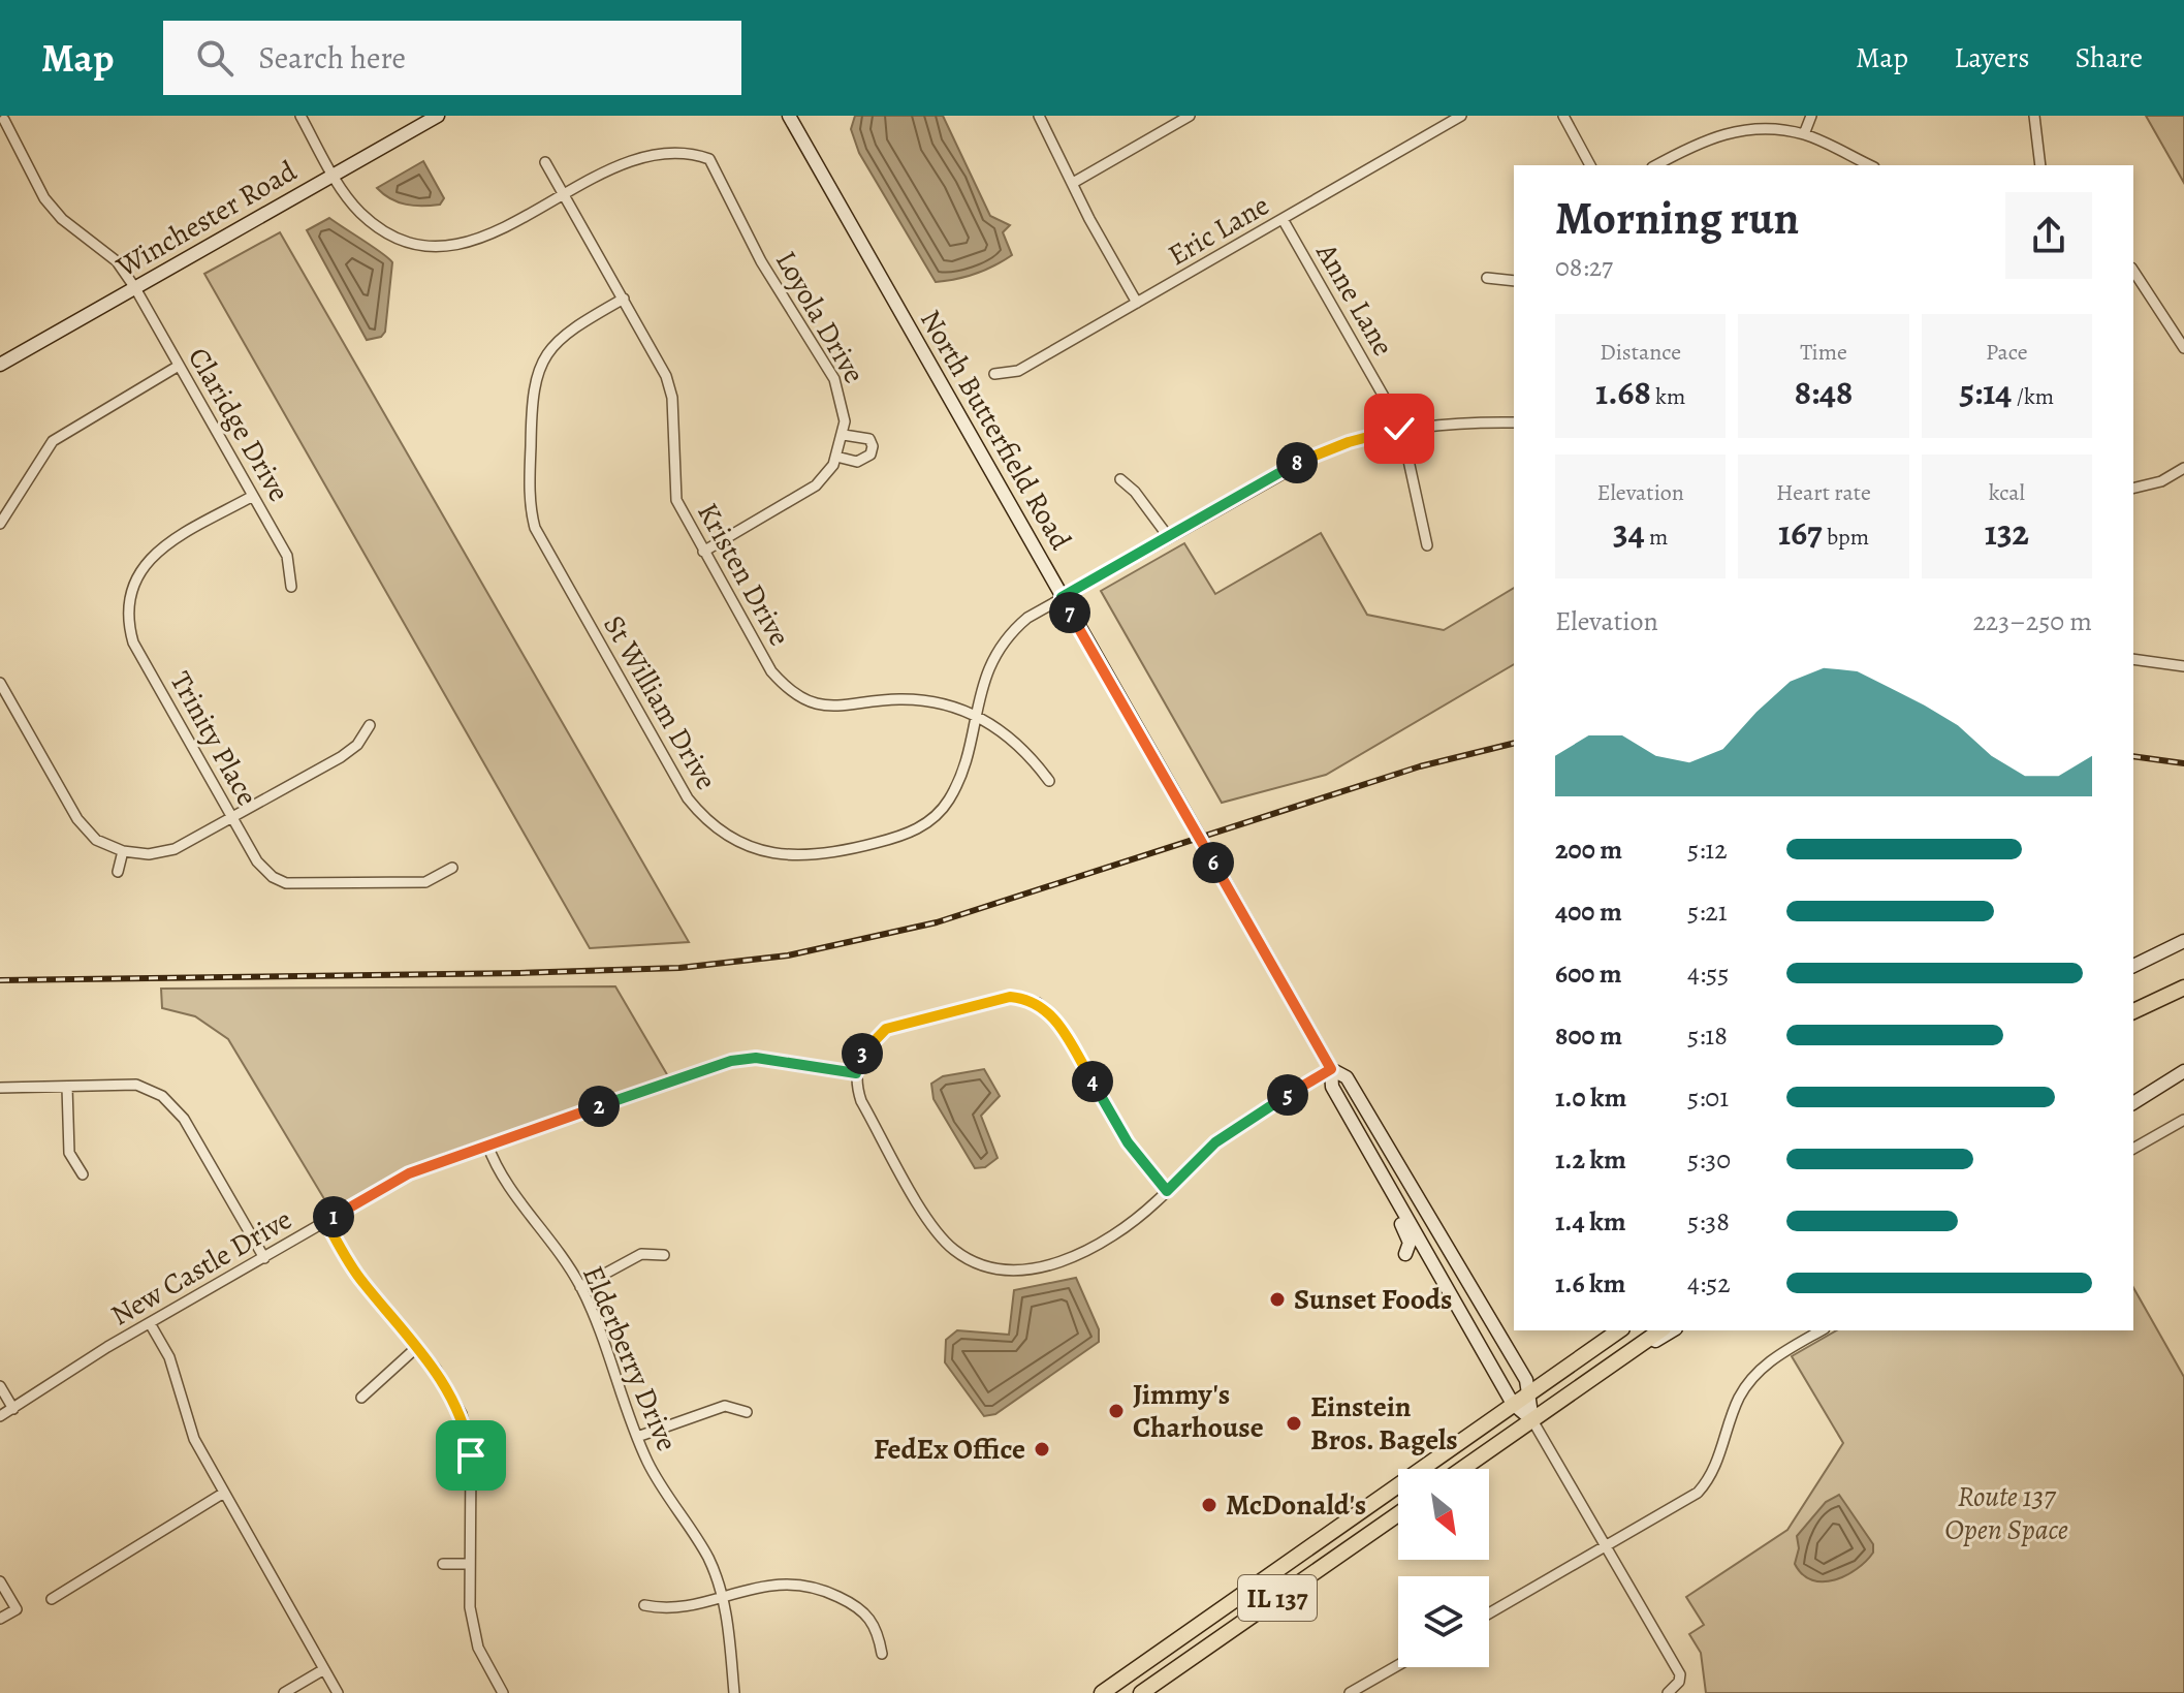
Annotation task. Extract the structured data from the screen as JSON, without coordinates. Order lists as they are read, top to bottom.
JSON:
{
  "streets": {
    "main road": ["Winchester Road", "North Butterfield Road", "IL 137"],
    "street": [
      "Eric Lane",
      "Anne Lane",
      "Loyola Drive",
      "Claridge Drive",
      "Kristen Drive",
      "St William Drive",
      "Trinity Place",
      "New Castle Drive",
      "Elderberry Drive"
    ]
  },
  "crossings": [
    ["Winchester Road", "Claridge Drive"],
    ["Eric Lane", "Anne Lane"],
    ["Anne Lane", "St William Drive"],
    ["Loyola Drive", "Kristen Drive"],
    ["Claridge Drive", "Trinity Place"],
    ["North Butterfield Road", "St William Drive"],
    ["North Butterfield Road", "IL 137"],
    ["Kristen Drive", "St William Drive"],
    ["New Castle Drive", "Elderberry Drive"]
  ],
  "parks": ["Route 137 Open Space"],
  "places": [
    "Sunset Foods",
    "Jimmy's Charhouse",
    "Einstein Bros. Bagels",
    "FedEx Office",
    "McDonald's"
  ],
  "north": "bottom right",
  "page": {
    "header": "Map",
    "search": "Search here",
    "nav": ["Map", "Layers", "Share"],
    "heading": ["Morning run", "08:27"],
    "stats": [
      ["Distance", "1.68 km"],
      ["Time", "8:48"],
      ["Pace", "5:14 /km"],
      ["Elevation", "34 m"],
      ["Heart rate", "167 bpm"],
      ["kcal", "132"]
    ],
    "pins": [
      "8",
      "7",
      "6",
      "3",
      "4",
      "5",
      "2",
      "1"
    ],
    "chart": ["Elevation", "223–250 m"],
    "list": [
      {
        "name": "200 m",
        "note": "5:12"
      },
      {
        "name": "400 m",
        "note": "5:21"
      },
      {
        "name": "600 m",
        "note": "4:55"
      },
      {
        "name": "800 m",
        "note": "5:18"
      },
      {
        "name": "1.0 km",
        "note": "5:01"
      },
      {
        "name": "1.2 km",
        "note": "5:30"
      },
      {
        "name": "1.4 km",
        "note": "5:38"
      },
      {
        "name": "1.6 km",
        "note": "4:52"
      }
    ]
  }
}
